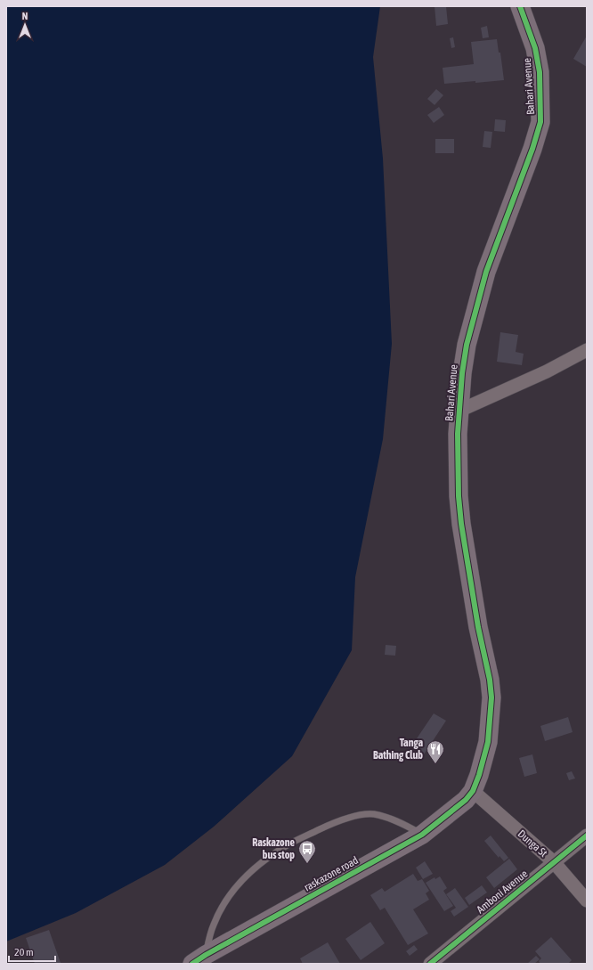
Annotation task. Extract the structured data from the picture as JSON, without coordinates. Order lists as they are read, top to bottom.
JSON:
{
  "streets": {
    "street": [
      "Bahari Avenue",
      "Dunga St",
      "raskazone road",
      "Amboni Avenue"
    ]
  },
  "crossings": [
    ["Bahari Avenue", "Dunga St"],
    ["Bahari Avenue", "raskazone road"],
    ["Dunga St", "raskazone road"],
    ["Dunga St", "Amboni Avenue"]
  ],
  "places": {
    "restaurant": ["Tanga Bathing Club"],
    "bus stop": ["Raskazone bus stop"]
  },
  "scale_bar": "20 m",
  "north": "top"
}
